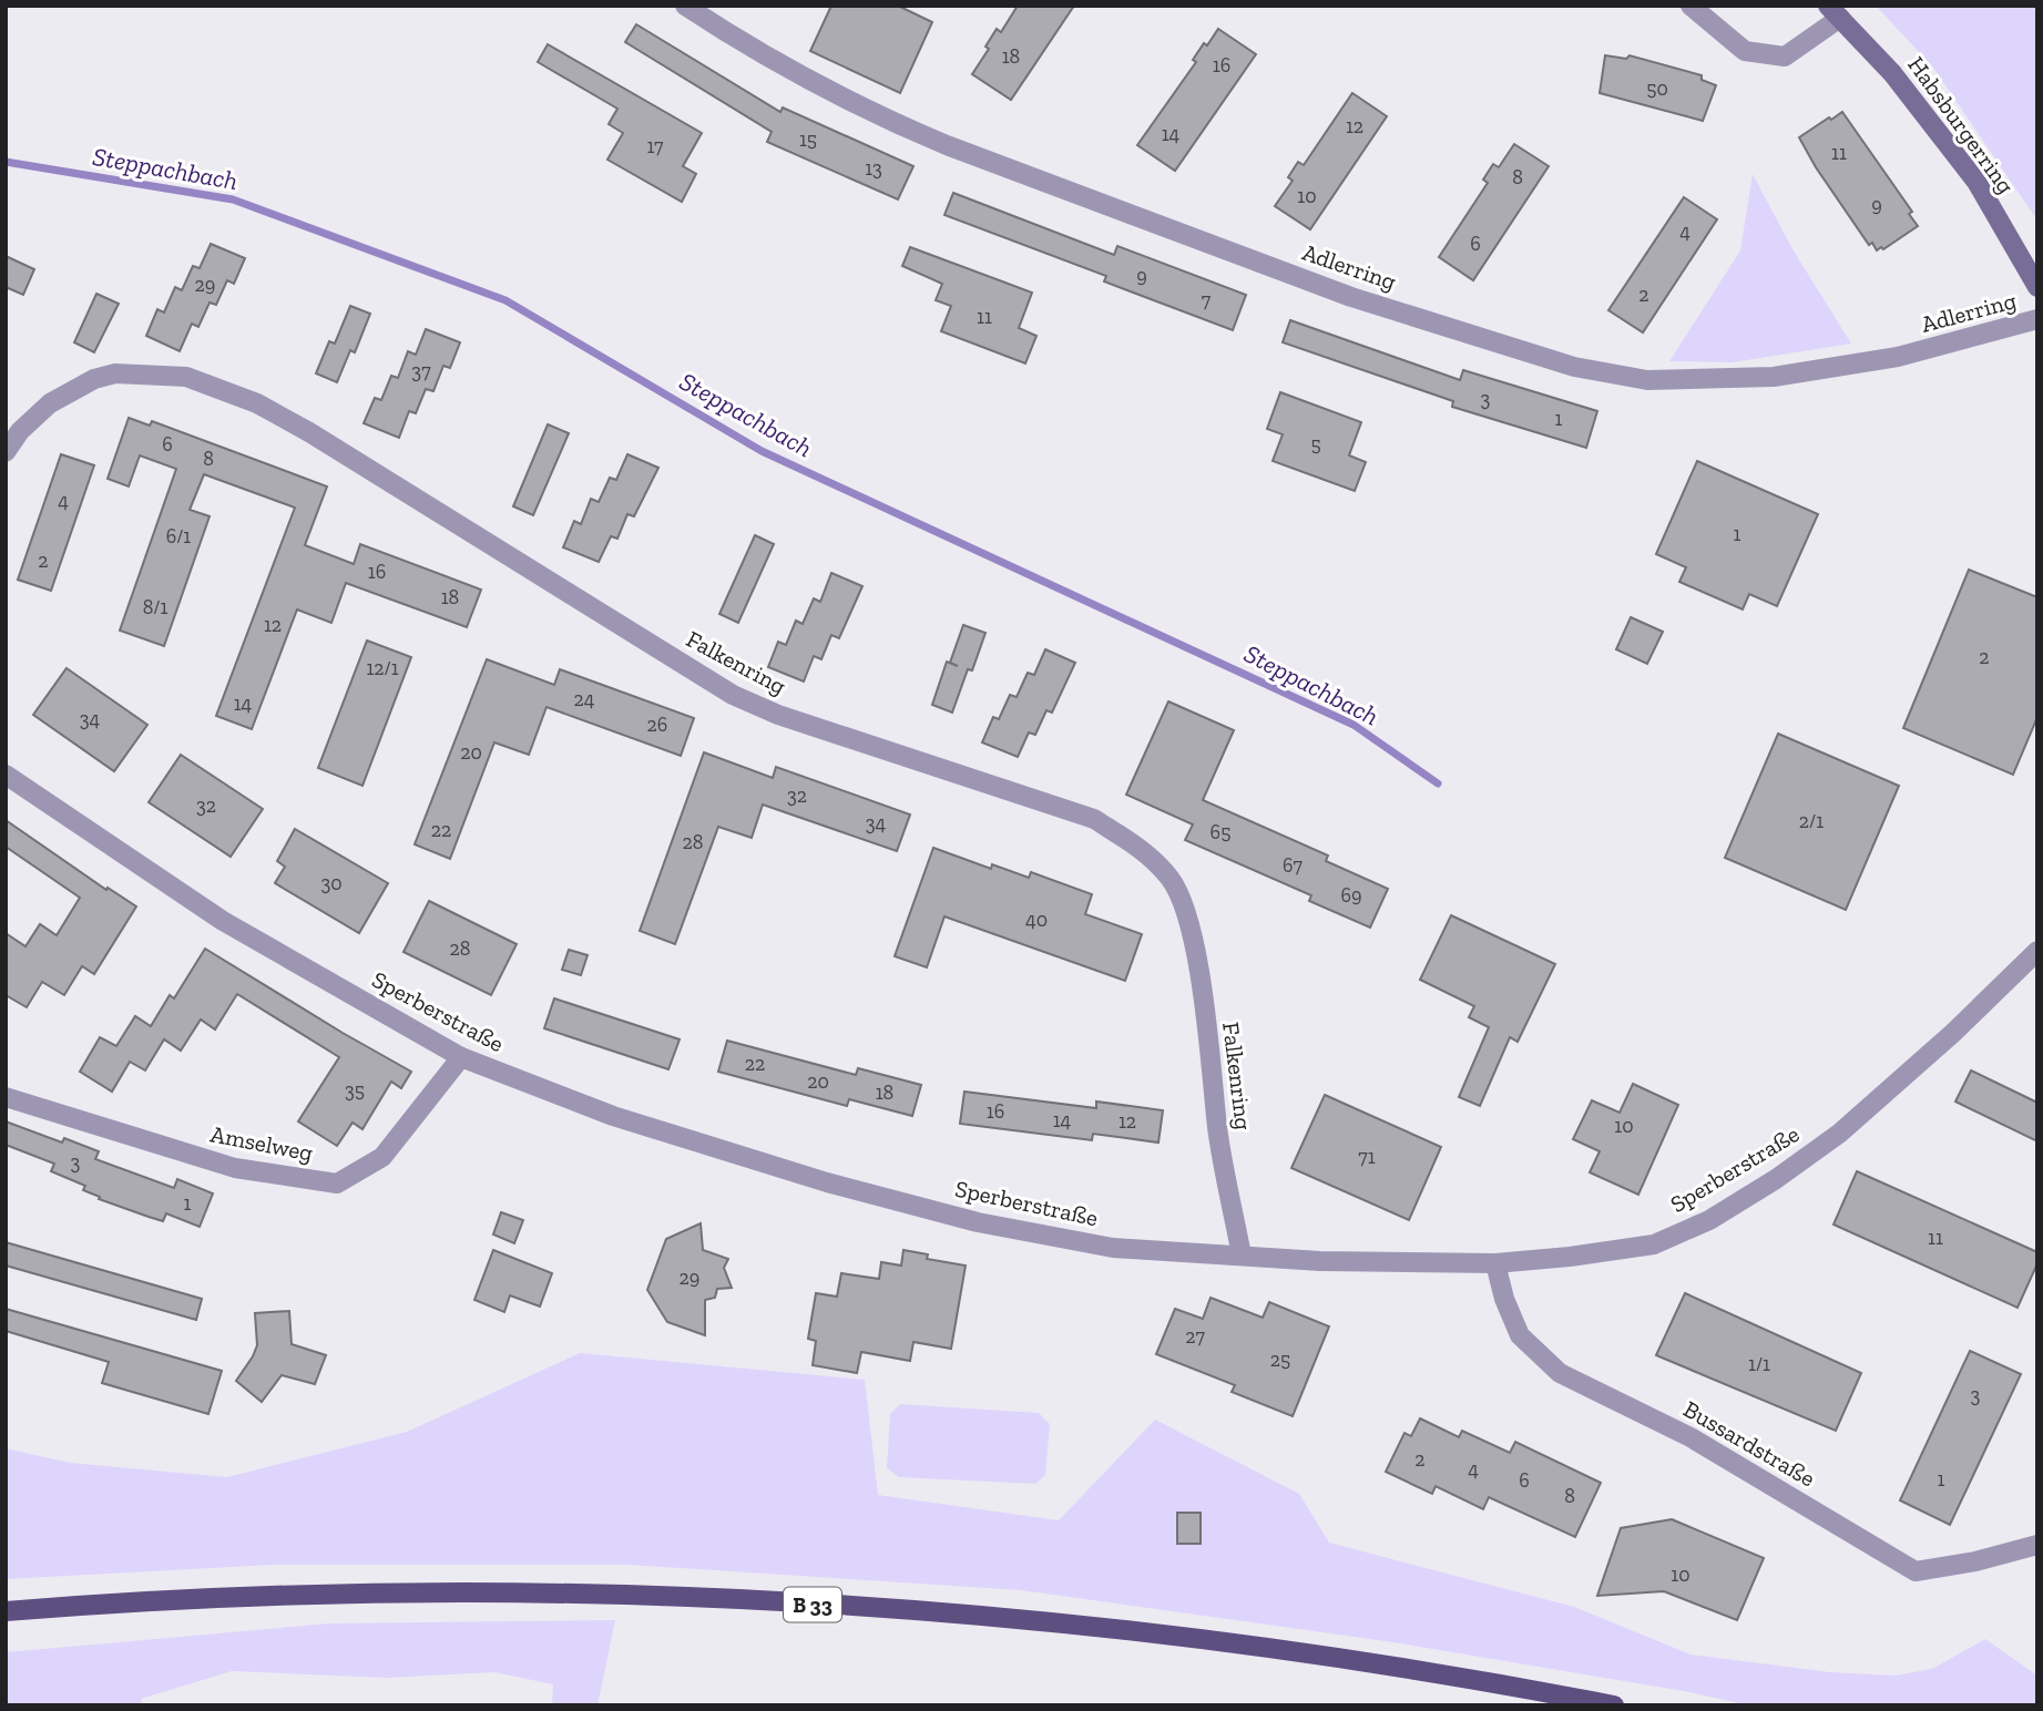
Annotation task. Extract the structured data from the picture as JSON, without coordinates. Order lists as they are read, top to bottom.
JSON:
{
  "streets": {
    "main road": ["B 33"],
    "street": [
      "Habsburgerring",
      "Adlerring",
      "Falkenring",
      "Sperberstraße",
      "Amselweg",
      "Bussardstraße"
    ]
  },
  "crossings": [
    ["Falkenring", "Sperberstraße"],
    ["Sperberstraße", "Amselweg"],
    ["Sperberstraße", "Bussardstraße"]
  ],
  "water": ["Steppachbach"],
  "house_numbers": [
    "18",
    "16",
    "50",
    "12",
    "14",
    "15",
    "17",
    "11",
    "13",
    "8",
    "10",
    "9",
    "4",
    "6",
    "9",
    "29",
    "2",
    "7",
    "11",
    "37",
    "3",
    "1",
    "6",
    "5",
    "8",
    "4",
    "1",
    "6/1",
    "2",
    "16",
    "18",
    "8/1",
    "12",
    "2",
    "12/1",
    "24",
    "14",
    "34",
    "26",
    "20",
    "32",
    "32",
    "2/1",
    "34",
    "22",
    "65",
    "28",
    "67",
    "30",
    "69",
    "40",
    "28",
    "22",
    "20",
    "35",
    "18",
    "16",
    "14",
    "12",
    "10",
    "71",
    "3",
    "1",
    "11",
    "29",
    "27",
    "25",
    "1/1",
    "3",
    "2",
    "4",
    "1",
    "6",
    "8",
    "10"
  ]
}
